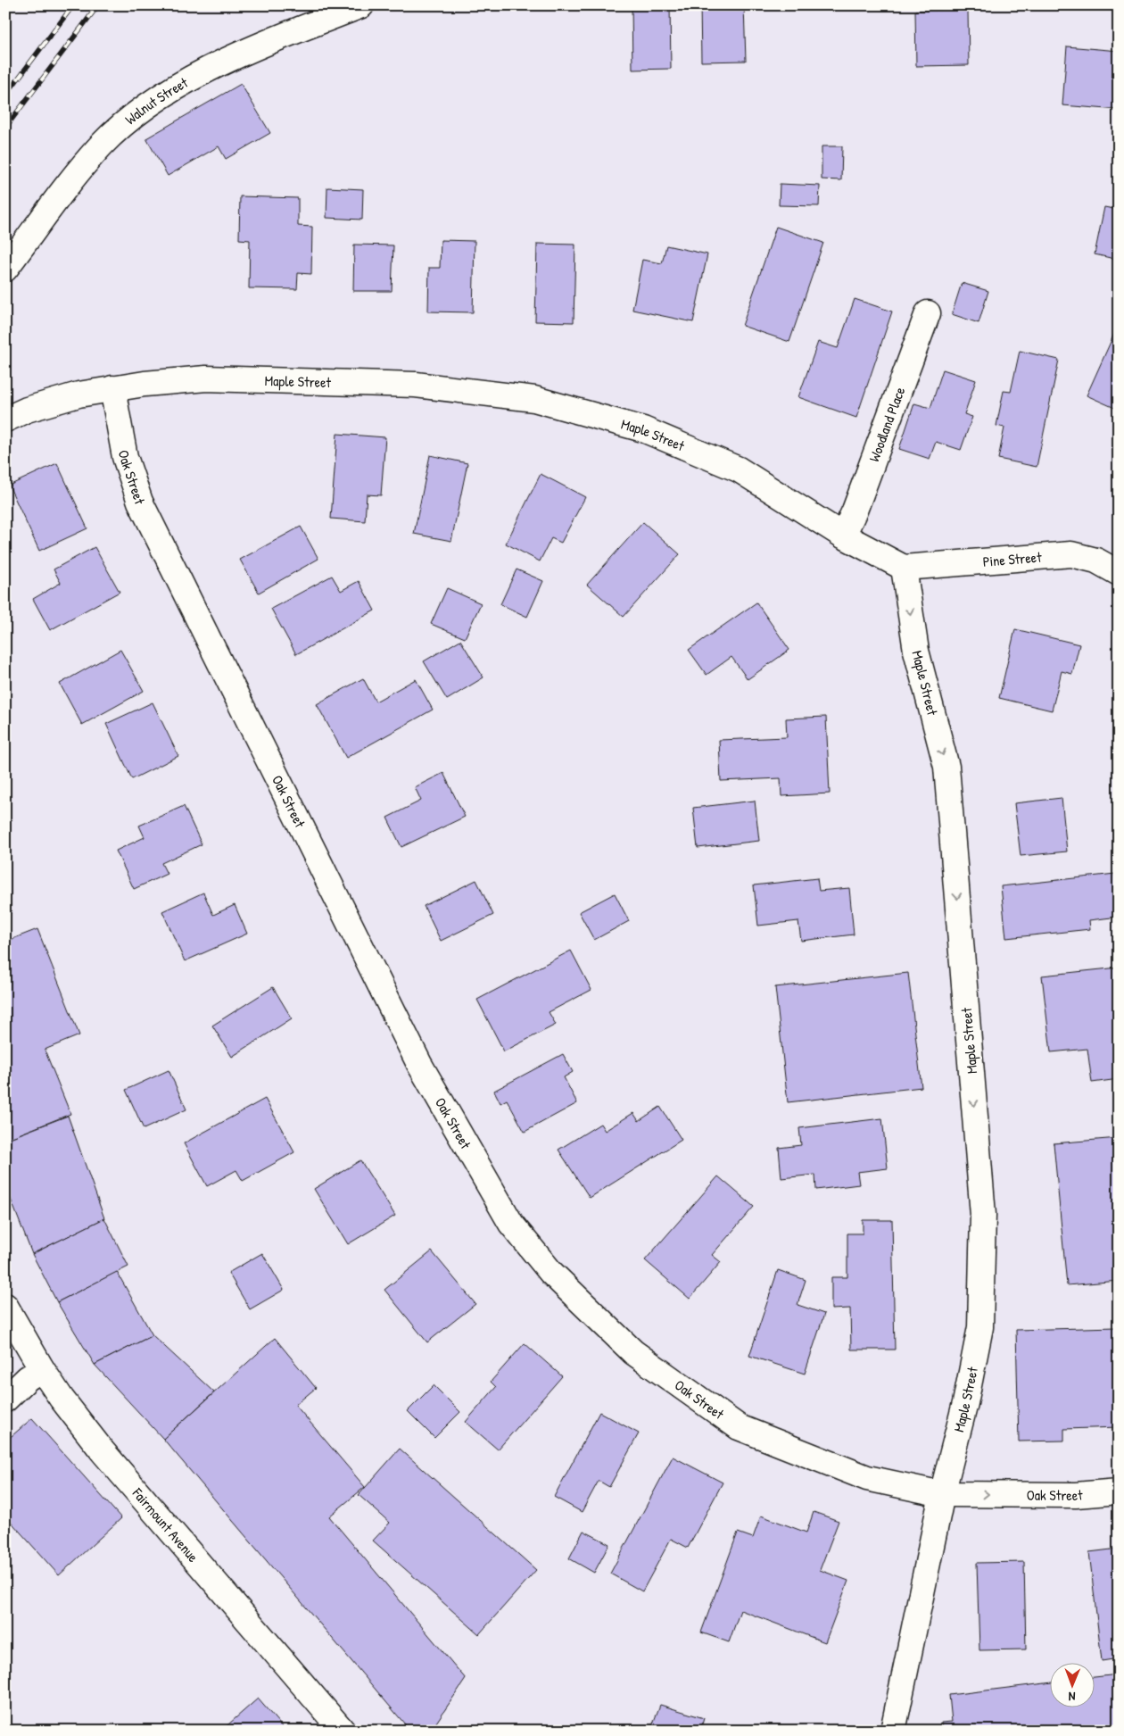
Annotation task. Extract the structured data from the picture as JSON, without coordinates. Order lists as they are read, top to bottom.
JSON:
{
  "streets": {
    "street": [
      "Walnut Street",
      "Maple Street",
      "Woodland Place",
      "Oak Street",
      "Pine Street",
      "Fairmount Avenue"
    ]
  },
  "crossings": [
    ["Maple Street", "Woodland Place"],
    ["Maple Street", "Oak Street"],
    ["Maple Street", "Pine Street"]
  ],
  "one_way": ["Maple Street"],
  "north": "bottom"
}
